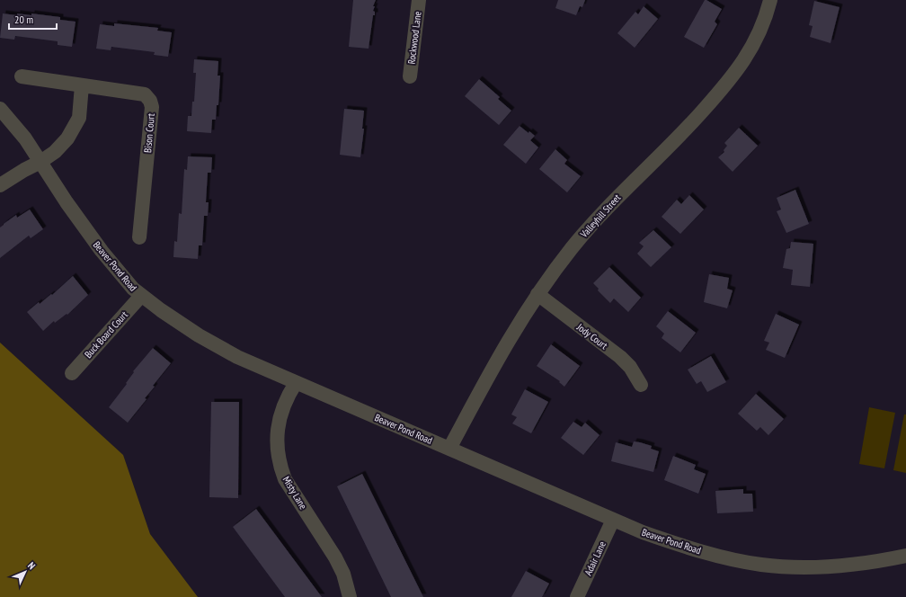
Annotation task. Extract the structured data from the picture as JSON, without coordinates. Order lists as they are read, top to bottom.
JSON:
{
  "streets": {
    "street": [
      "Rockwood Lane",
      "Bison Court",
      "Valleyhill Street",
      "Beaver Pond Road",
      "Buck Board Court",
      "Jody Court",
      "Misty Lane",
      "Adair Lane"
    ]
  },
  "crossings": [
    ["Valleyhill Street", "Beaver Pond Road"],
    ["Valleyhill Street", "Jody Court"],
    ["Beaver Pond Road", "Buck Board Court"],
    ["Beaver Pond Road", "Misty Lane"],
    ["Beaver Pond Road", "Adair Lane"]
  ],
  "scale_bar": "20 m",
  "north": "top right"
}
